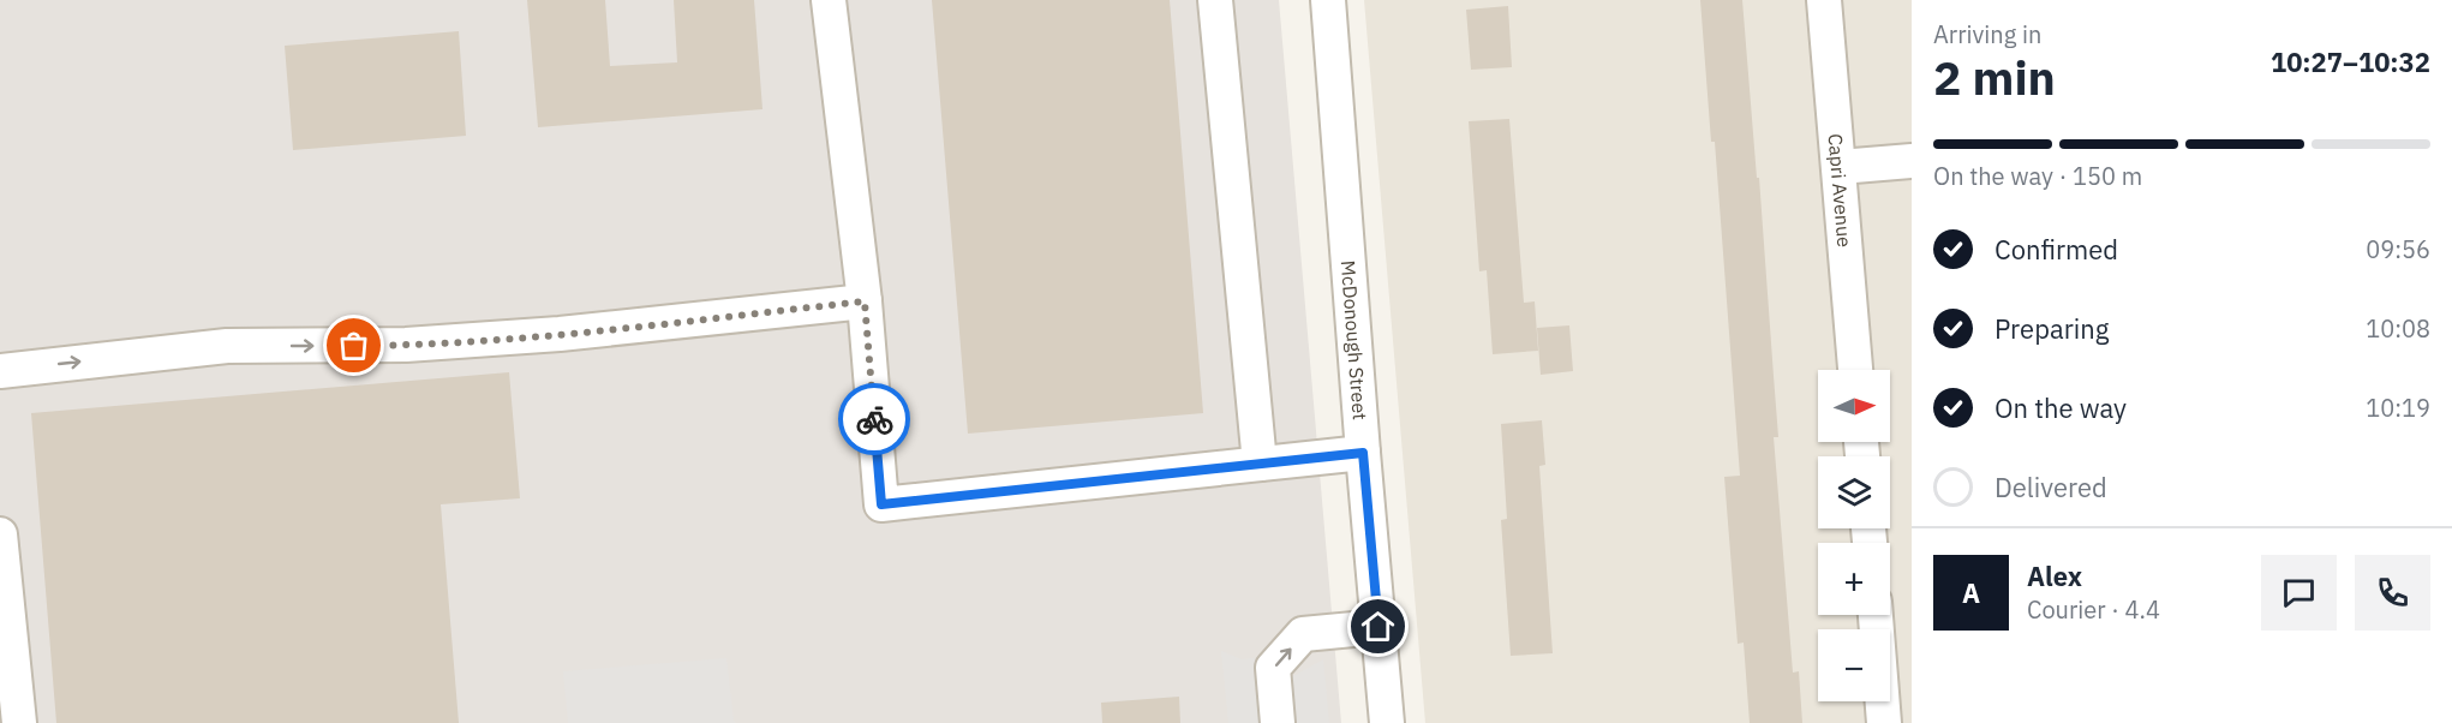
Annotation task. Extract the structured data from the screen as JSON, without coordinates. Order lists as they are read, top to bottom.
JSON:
{
  "streets": {
    "street": ["Capri Avenue", "McDonough Street"]
  },
  "north": "right",
  "page": {
    "heading": ["2 min", "Arriving in", "10:27–10:32"],
    "panel": ["Alex", "Courier · 4.4"],
    "bar": "On the way · 150 m",
    "list": [
      ["Confirmed", "09:56"],
      ["Preparing", "10:08"],
      ["On the way", "10:19"],
      "Delivered"
    ],
    "map_buttons": ["+", "−"],
    "round": "A"
  }
}
